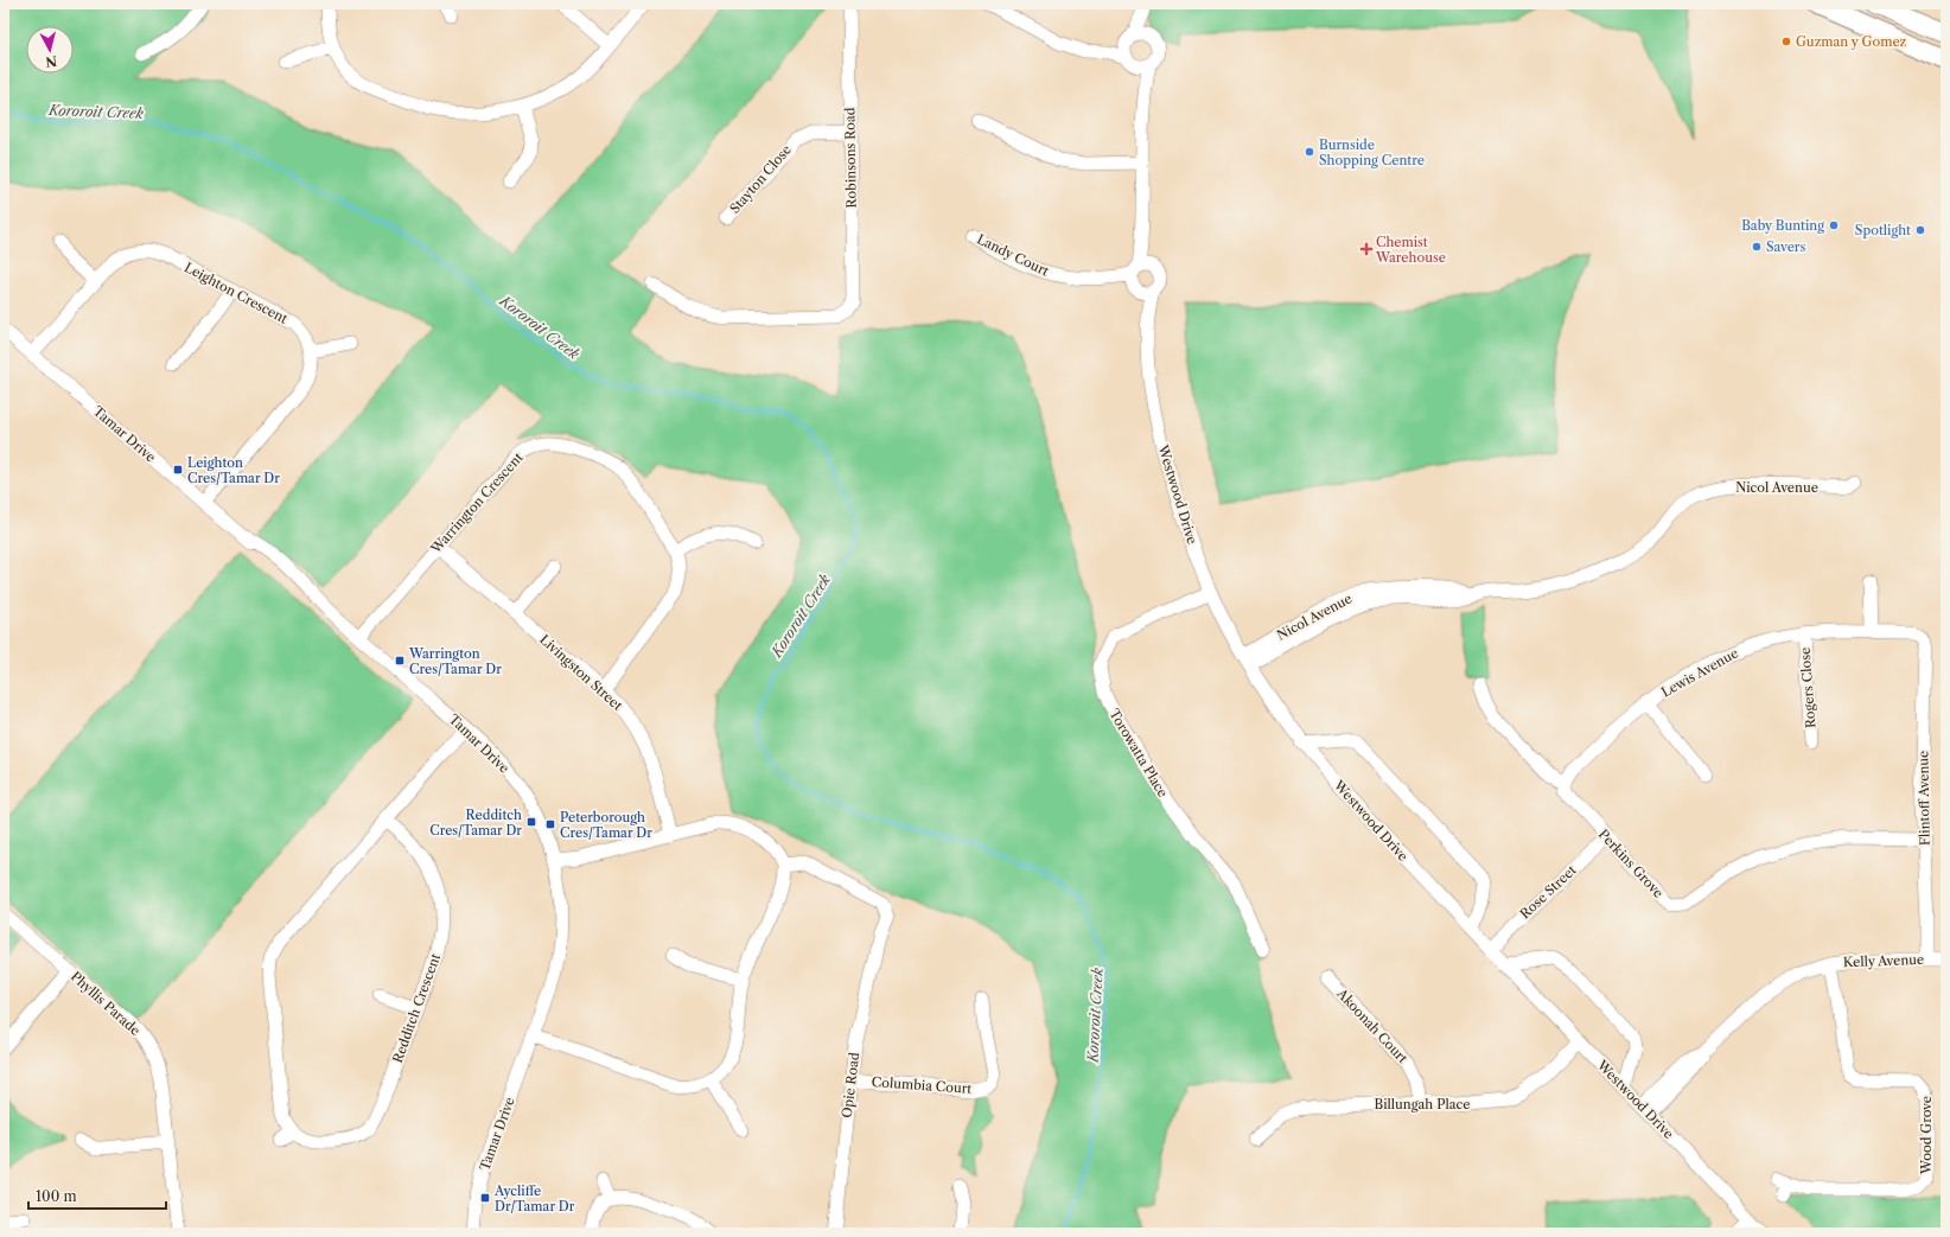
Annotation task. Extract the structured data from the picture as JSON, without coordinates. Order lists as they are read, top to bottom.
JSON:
{
  "streets": {
    "street": [
      "Robinsons Road",
      "Stayton Close",
      "Landy Court",
      "Leighton Crescent",
      "Tamar Drive",
      "Nicol Avenue",
      "Westwood Drive",
      "Warrington Crescent",
      "Livingston Street",
      "Lewis Avenue",
      "Rogers Close",
      "Torowatta Place",
      "Flintoff Avenue",
      "Perkins Grove",
      "Rose Street",
      "Kelly Avenue",
      "Phyllis Parade",
      "Redditch Crescent",
      "Akoonah Court",
      "Opie Road",
      "Columbia Court",
      "Billungah Place",
      "Wood Grove"
    ]
  },
  "crossings": [
    ["Robinsons Road", "Stayton Close"],
    ["Landy Court", "Westwood Drive"],
    ["Leighton Crescent", "Tamar Drive"],
    ["Tamar Drive", "Warrington Crescent"],
    ["Nicol Avenue", "Westwood Drive"],
    ["Westwood Drive", "Torowatta Place"],
    ["Westwood Drive", "Rose Street"],
    ["Westwood Drive", "Kelly Avenue"],
    ["Westwood Drive", "Billungah Place"],
    ["Warrington Crescent", "Livingston Street"],
    ["Lewis Avenue", "Rogers Close"],
    ["Lewis Avenue", "Flintoff Avenue"],
    ["Lewis Avenue", "Perkins Grove"],
    ["Flintoff Avenue", "Perkins Grove"],
    ["Flintoff Avenue", "Kelly Avenue"],
    ["Perkins Grove", "Rose Street"],
    ["Kelly Avenue", "Wood Grove"],
    ["Akoonah Court", "Billungah Place"],
    ["Opie Road", "Columbia Court"]
  ],
  "water": ["Kororoit Creek"],
  "places": {
    "other": [
      "Guzman y Gomez",
      "Burnside Shopping Centre",
      "Baby Bunting",
      "Spotlight",
      "Savers"
    ],
    "health": ["Chemist Warehouse"],
    "transit": [
      "Leighton Cres/Tamar Dr",
      "Warrington Cres/Tamar Dr",
      "Redditch Cres/Tamar Dr",
      "Peterborough Cres/Tamar Dr",
      "Aycliffe Dr/Tamar Dr"
    ]
  },
  "scale_bar": "100 m",
  "north": "bottom"
}
